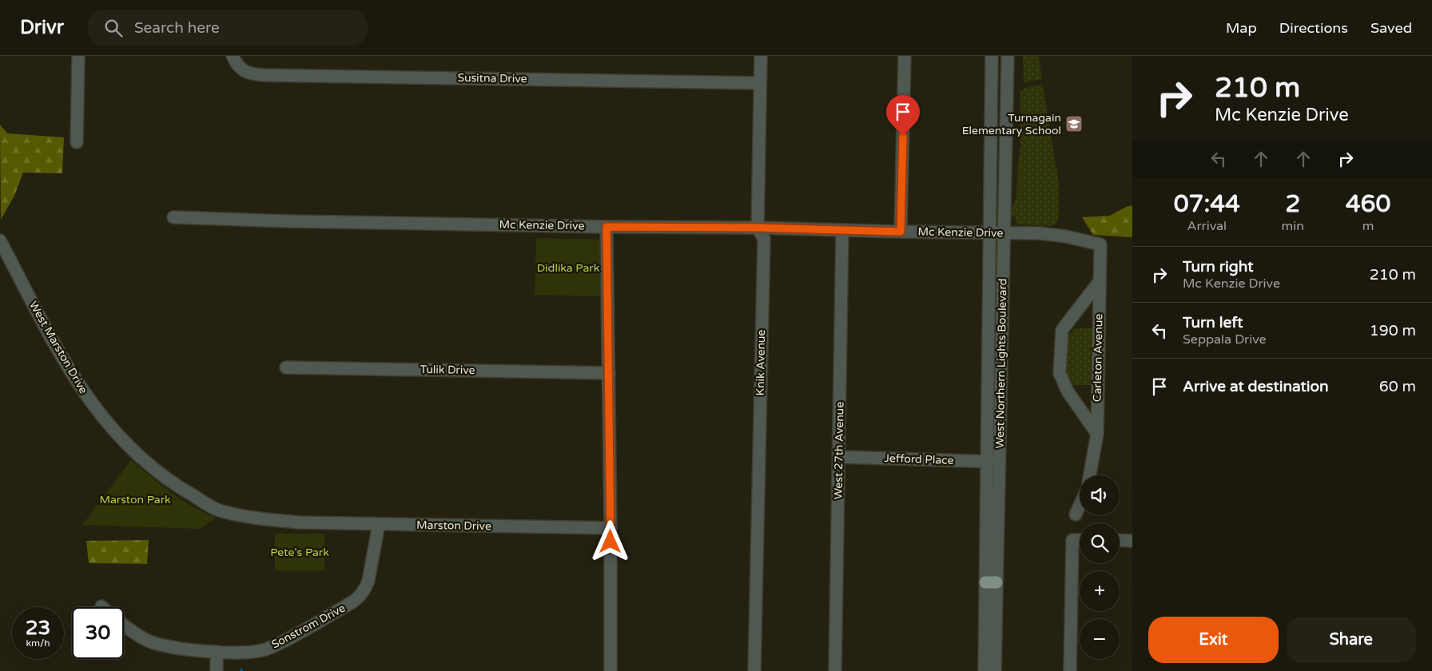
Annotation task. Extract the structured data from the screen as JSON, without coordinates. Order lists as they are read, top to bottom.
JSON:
{
  "streets": {
    "street": [
      "Susitna Drive",
      "Mc Kenzie Drive",
      "West Marston Drive",
      "Carleton Avenue",
      "Knik Avenue",
      "West Northern Lights Boulevard",
      "Tulik Drive",
      "West 27th Avenue",
      "Jefford Place",
      "Marston Drive",
      "Sonstrom Drive"
    ]
  },
  "crossings": [
    ["Susitna Drive", "Knik Avenue"],
    ["Mc Kenzie Drive", "Carleton Avenue"],
    ["Mc Kenzie Drive", "Knik Avenue"],
    ["Mc Kenzie Drive", "West Northern Lights Boulevard"],
    ["Mc Kenzie Drive", "West 27th Avenue"],
    ["West Marston Drive", "Marston Drive"],
    ["West Northern Lights Boulevard", "Jefford Place"],
    ["West 27th Avenue", "Jefford Place"],
    ["Marston Drive", "Sonstrom Drive"]
  ],
  "parks": ["Didlika Park", "Marston Park", "Pete's Park"],
  "places": {
    "school or university": ["Turnagain Elementary School"]
  },
  "page": {
    "header": "Drivr",
    "search": "Search here",
    "nav": ["Map", "Directions", "Saved"],
    "turn": ["210 m", "Mc Kenzie Drive"],
    "eta": [
      "07:44",
      "Arrival",
      "2",
      "min",
      "460",
      "m"
    ],
    "list": [
      {
        "name": "Turn right",
        "note": "Mc Kenzie Drive",
        "value": "210 m"
      },
      {
        "name": "Turn left",
        "note": "Seppala Drive",
        "value": "190 m"
      },
      {
        "name": "Arrive at destination",
        "value": "60 m"
      }
    ],
    "map_buttons": ["+", "−"],
    "speed": "23 km/h",
    "limit": "30",
    "buttons": ["Exit", "Share"]
  }
}
